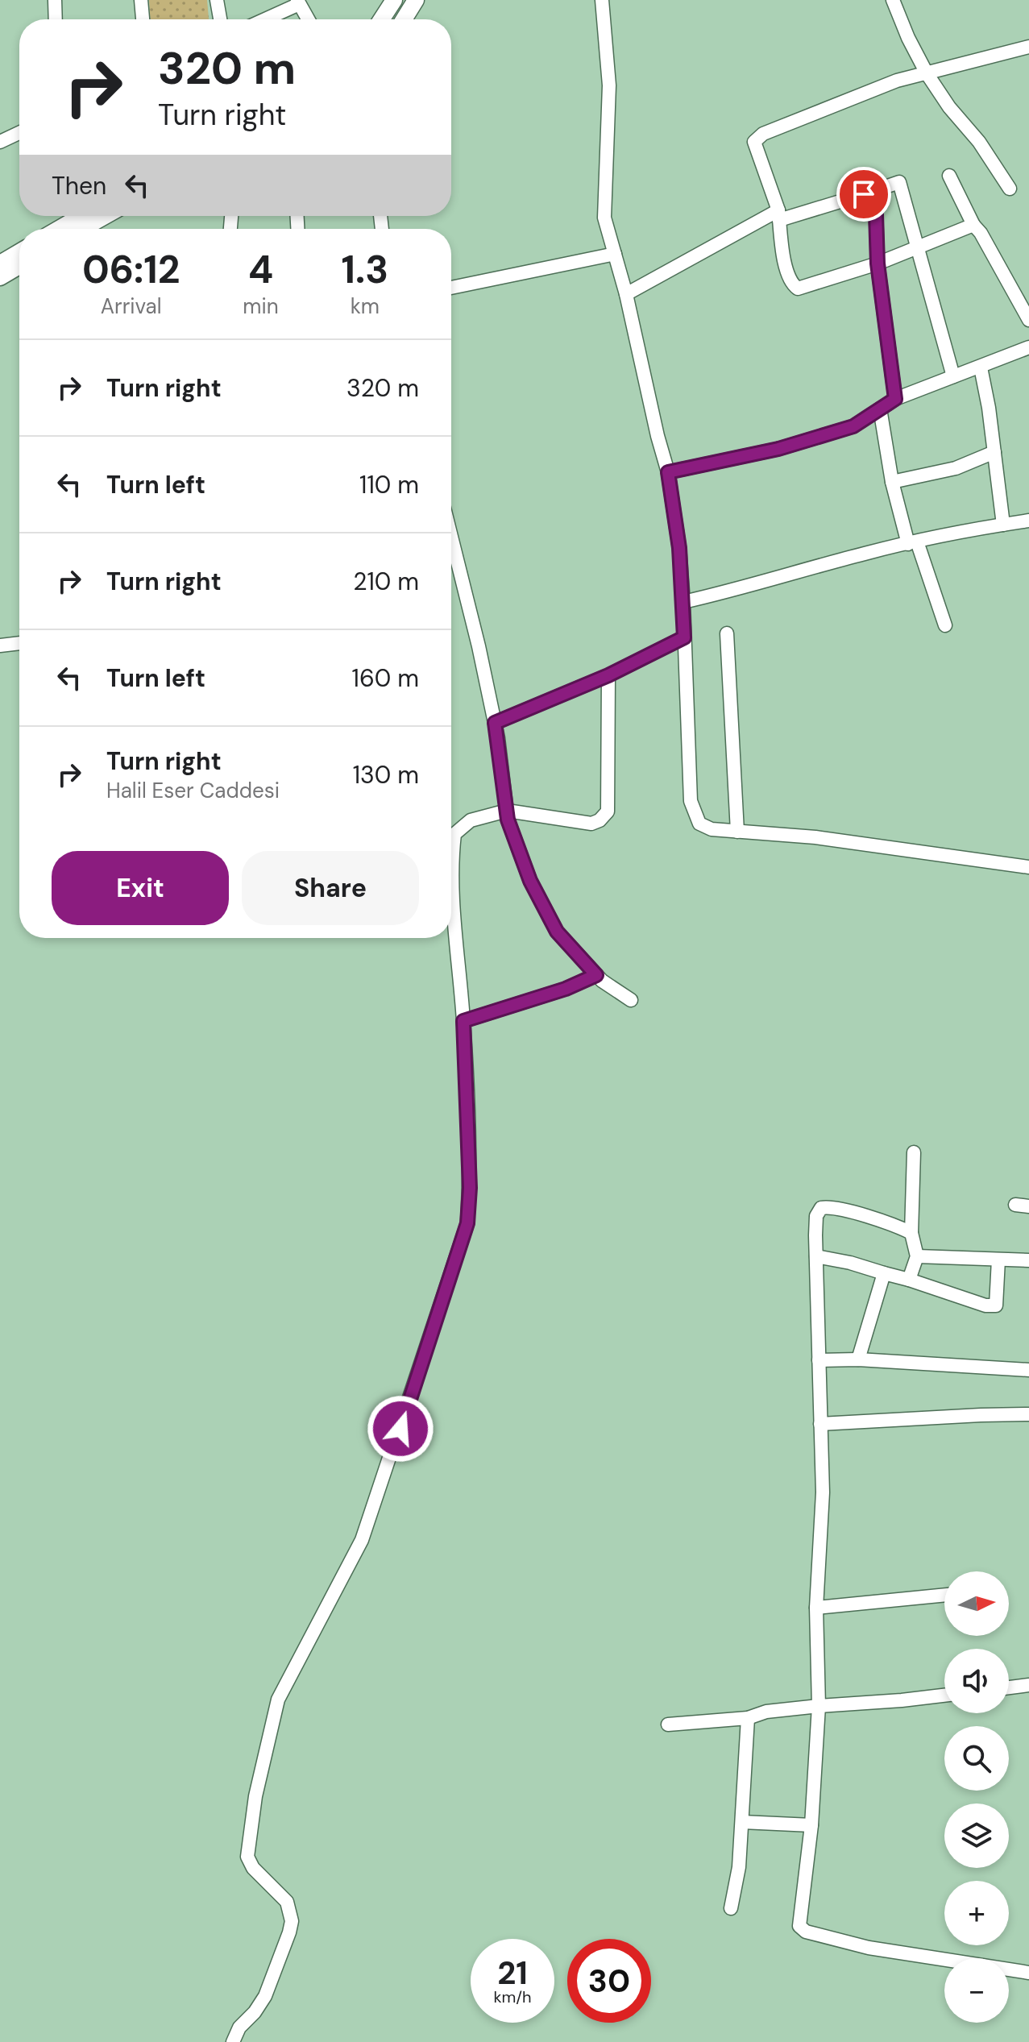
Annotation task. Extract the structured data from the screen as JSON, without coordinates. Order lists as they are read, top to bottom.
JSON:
{
  "north": "right",
  "page": {
    "turn": ["320 m", "Turn right"],
    "then": "Then",
    "eta": [
      "06:12",
      "Arrival",
      "4",
      "min",
      "1.3",
      "km"
    ],
    "list": [
      {
        "name": "Turn right",
        "value": "320 m"
      },
      {
        "name": "Turn left",
        "value": "110 m"
      },
      {
        "name": "Turn right",
        "value": "210 m"
      },
      {
        "name": "Turn left",
        "value": "160 m"
      },
      {
        "name": "Turn right",
        "note": "Halil Eser Caddesi",
        "value": "130 m"
      }
    ],
    "buttons": ["Exit", "Share"],
    "map_buttons": ["+", "−"],
    "speed": "21 km/h",
    "limit": "30"
  }
}
